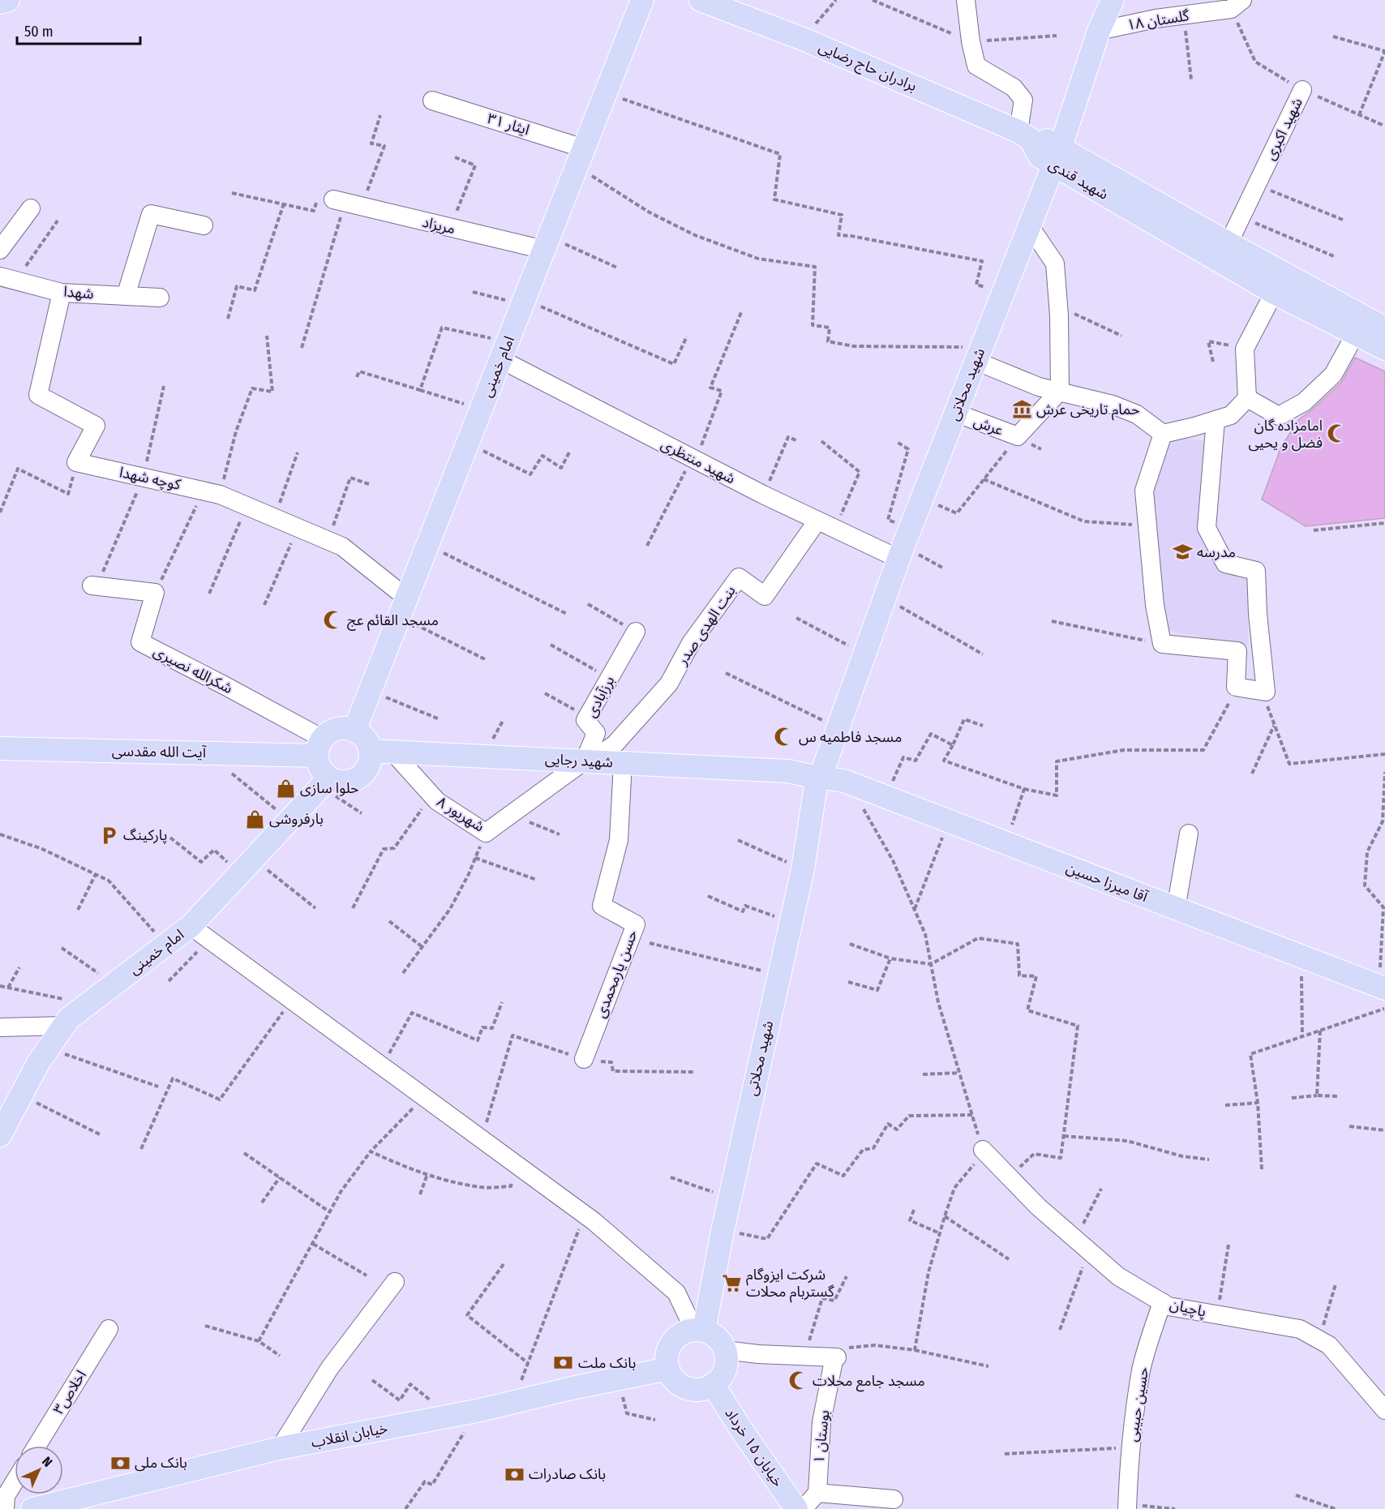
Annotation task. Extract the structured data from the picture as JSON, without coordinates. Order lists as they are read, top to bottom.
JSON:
{
  "streets": {
    "main road": [
      "برادران حاج رضایی",
      "شهید قندی",
      "امام خمینی",
      "شهید محلاتی",
      "آیت الله مقدسی",
      "شهید رجایی",
      "آقا میرزا حسین",
      "خیابان انقلاب",
      "خیابان ۱۵ خرداد"
    ],
    "street": [
      "گلستان ۱۸",
      "ایثار ۳۱",
      "شهید اکبری",
      "مریزاد",
      "شهدا",
      "عرش",
      "شهید منتظری",
      "کوچه شهدا",
      "بنت الهدی صدر",
      "شکرالله نصیری",
      "برزآبادی",
      "۸ شهریور",
      "حسن یارمحمدی",
      "پاچیان",
      "اخلاص۳",
      "حسین حبیبی",
      "بوستان ۱"
    ]
  },
  "crossings": [
    ["گلستان ۱۸", "شهید اکبری"],
    ["گلستان ۱۸", "شهید محلاتی"],
    ["برادران حاج رضایی", "شهید قندی"],
    ["ایثار ۳۱", "امام خمینی"],
    ["شهید اکبری", "شهید قندی"],
    ["شهید قندی", "شهید محلاتی"],
    ["مریزاد", "امام خمینی"],
    ["امام خمینی", "شهید منتظری"],
    ["امام خمینی", "کوچه شهدا"],
    ["امام خمینی", "شکرالله نصیری"],
    ["امام خمینی", "آیت الله مقدسی"],
    ["امام خمینی", "شهید رجایی"],
    ["شهید محلاتی", "عرش"],
    ["شهید محلاتی", "شهید منتظری"],
    ["شهید محلاتی", "شهید رجایی"],
    ["شهید محلاتی", "آقا میرزا حسین"],
    ["شهید محلاتی", "خیابان انقلاب"],
    ["شهید محلاتی", "خیابان ۱۵ خرداد"],
    ["شهید منتظری", "بنت الهدی صدر"],
    ["بنت الهدی صدر", "برزآبادی"],
    ["بنت الهدی صدر", "شهید رجایی"],
    ["بنت الهدی صدر", "۸ شهریور"],
    ["شکرالله نصیری", "آیت الله مقدسی"],
    ["شکرالله نصیری", "شهید رجایی"],
    ["برزآبادی", "شهید رجایی"],
    ["برزآبادی", "۸ شهریور"],
    ["آیت الله مقدسی", "شهید رجایی"],
    ["شهید رجایی", "۸ شهریور"],
    ["شهید رجایی", "آقا میرزا حسین"],
    ["شهید رجایی", "حسن یارمحمدی"],
    ["پاچیان", "حسین حبیبی"],
    ["خیابان انقلاب", "خیابان ۱۵ خرداد"]
  ],
  "places": {
    "museum": ["حمام تاریخی عرش"],
    "mosque": [
      "امامزاده گان فضل و یحیی",
      "مسجد القائم عج",
      "مسجد فاطمیه س",
      "مسجد جامع محلات"
    ],
    "school or university": ["مدرسه"],
    "shop": ["حلوا سازی", "بارفروشی"],
    "parking": ["پارکینگ"],
    "supermarket": ["شرکت ایزوگام گستربام محلات"],
    "bank": ["بانک ملت", "بانک ملی", "بانک صادرات"]
  },
  "scale_bar": "50 m",
  "north": "top right"
}
